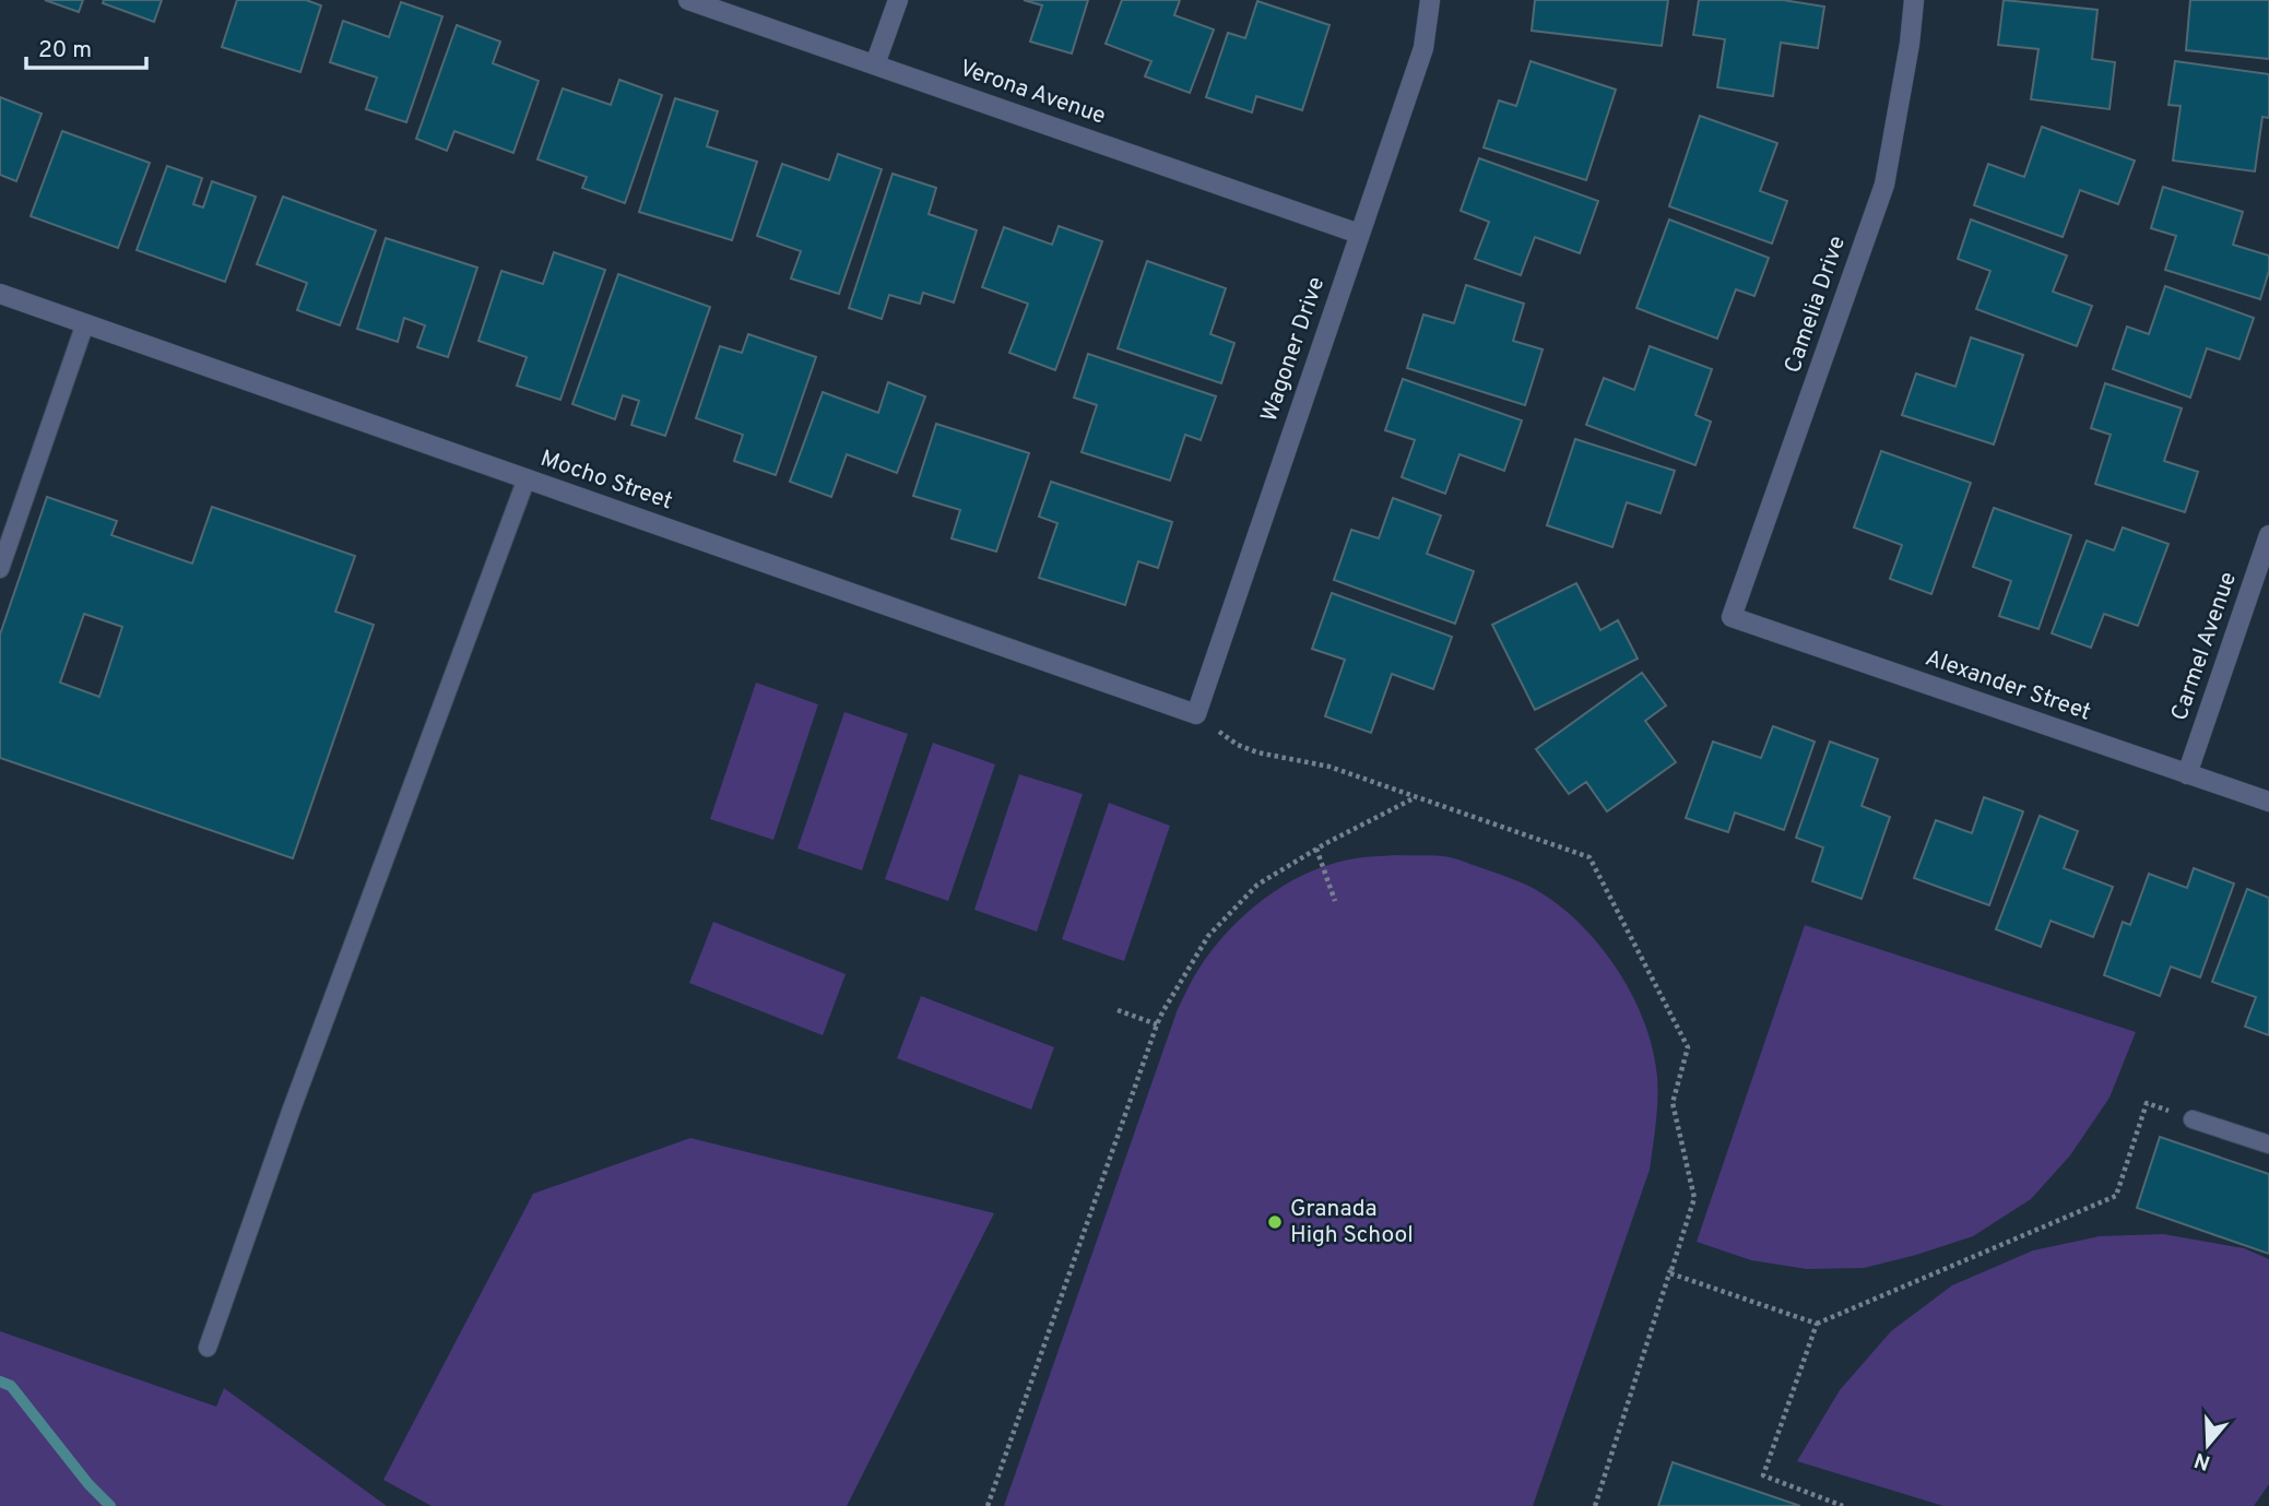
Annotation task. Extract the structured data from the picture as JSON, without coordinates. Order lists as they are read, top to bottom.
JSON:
{
  "streets": {
    "street": [
      "Verona Avenue",
      "Camelia Drive",
      "Wagoner Drive",
      "Mocho Street",
      "Carmel Avenue",
      "Alexander Street"
    ]
  },
  "crossings": [
    ["Verona Avenue", "Wagoner Drive"],
    ["Camelia Drive", "Alexander Street"],
    ["Wagoner Drive", "Mocho Street"],
    ["Carmel Avenue", "Alexander Street"]
  ],
  "places": ["Granada High School"],
  "scale_bar": "20 m",
  "north": "bottom"
}
